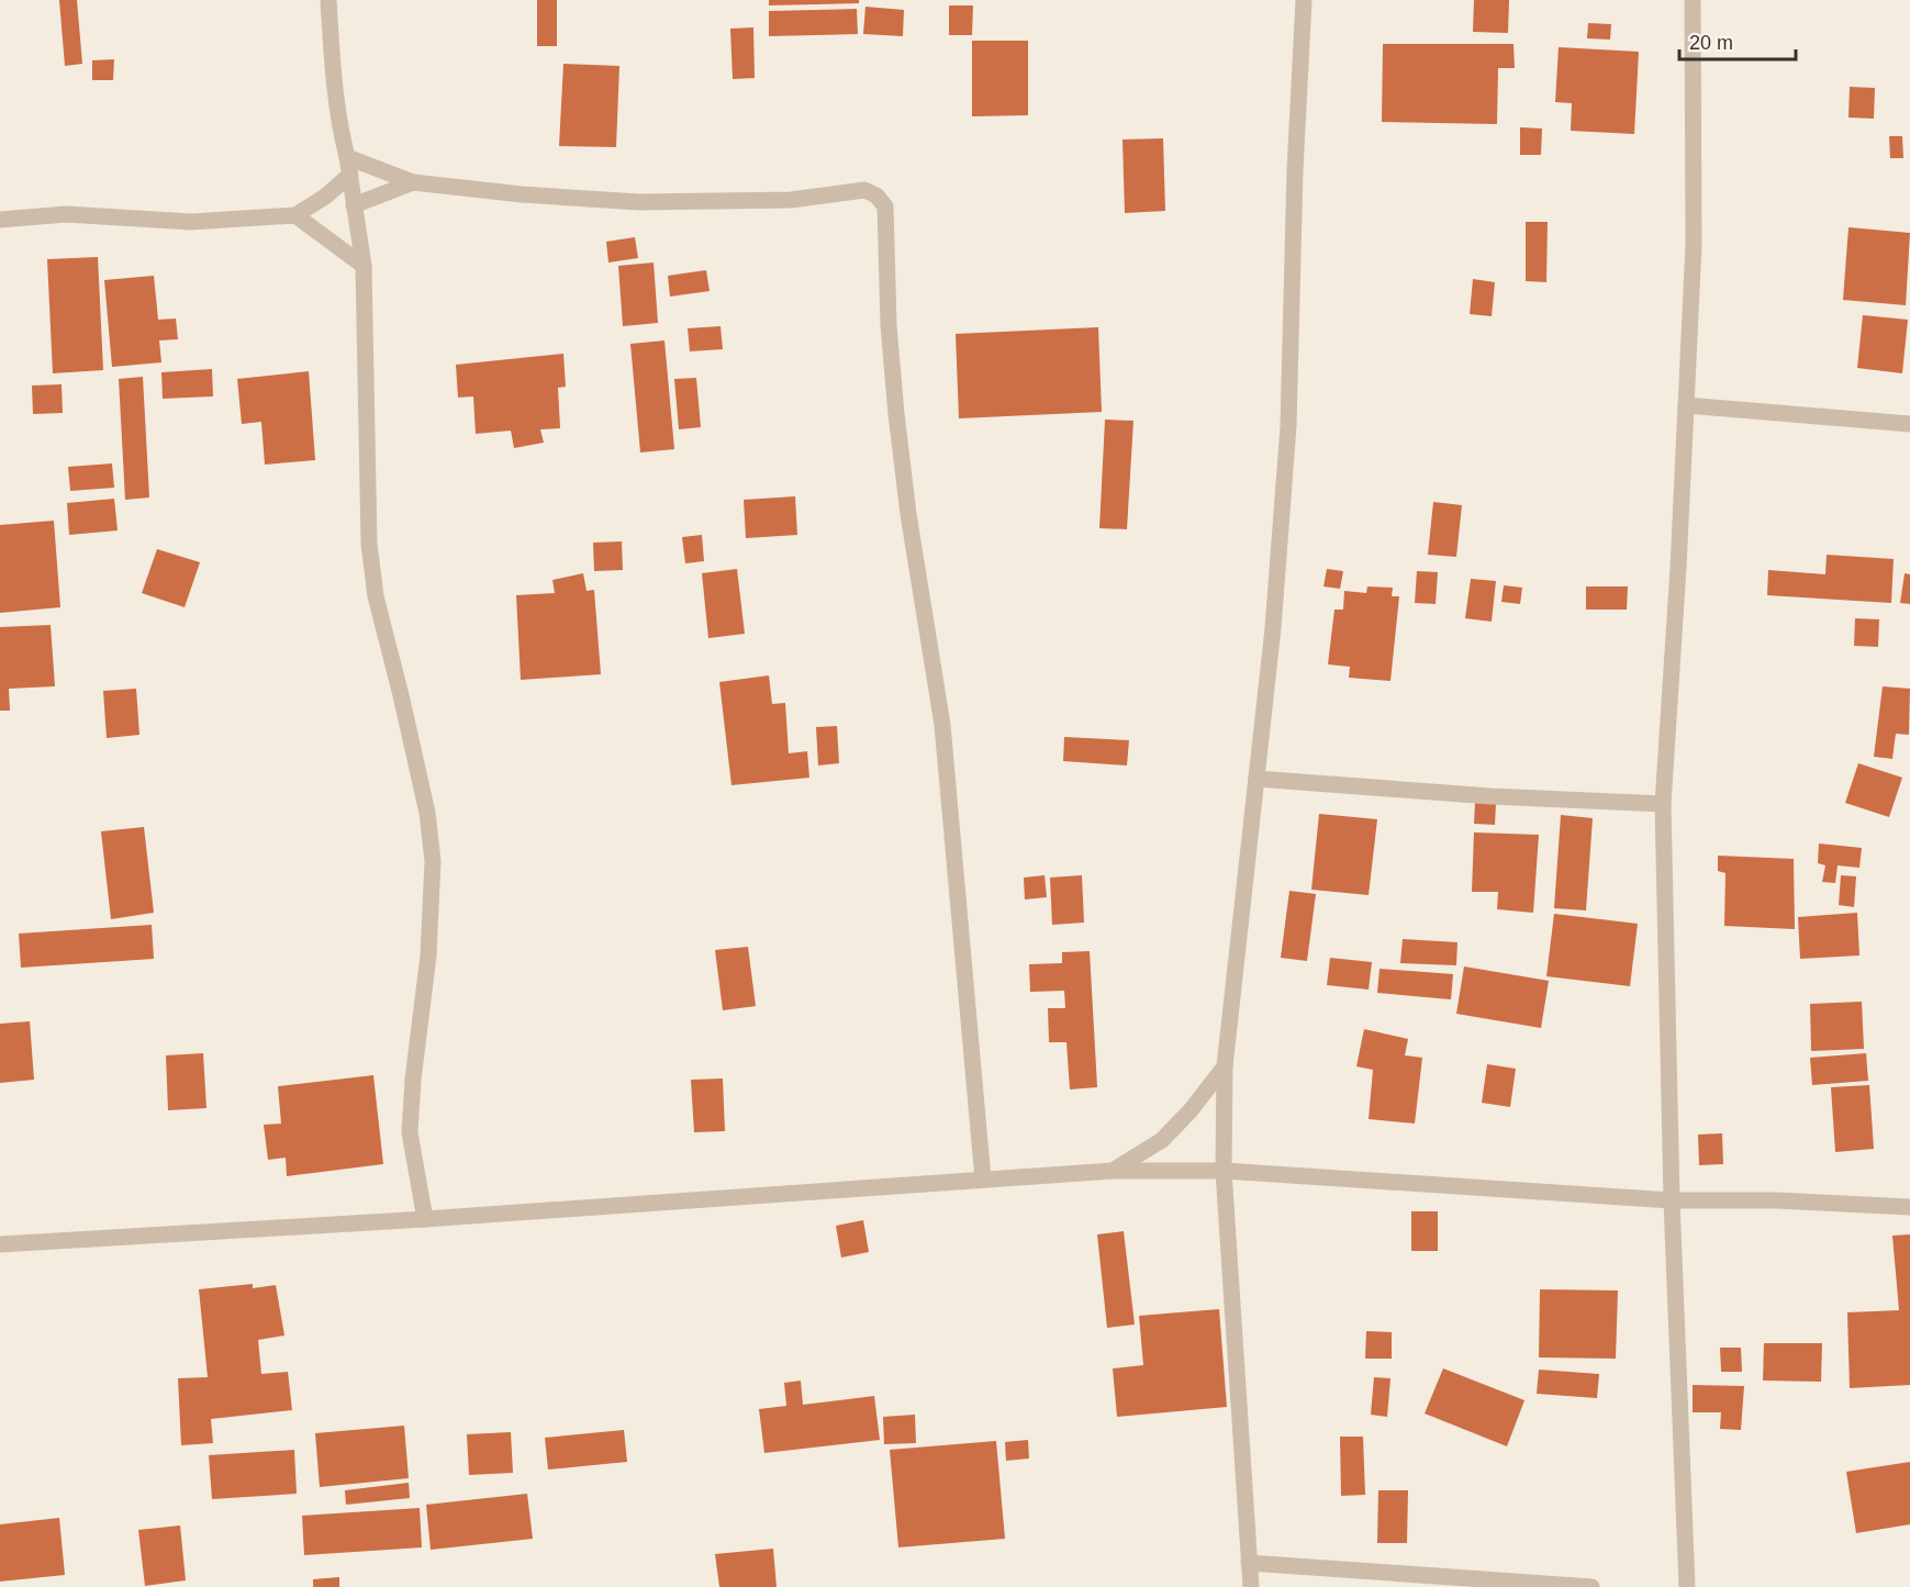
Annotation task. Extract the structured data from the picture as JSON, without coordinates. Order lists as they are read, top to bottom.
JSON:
{
  "scale_bar": "20 m"
}
